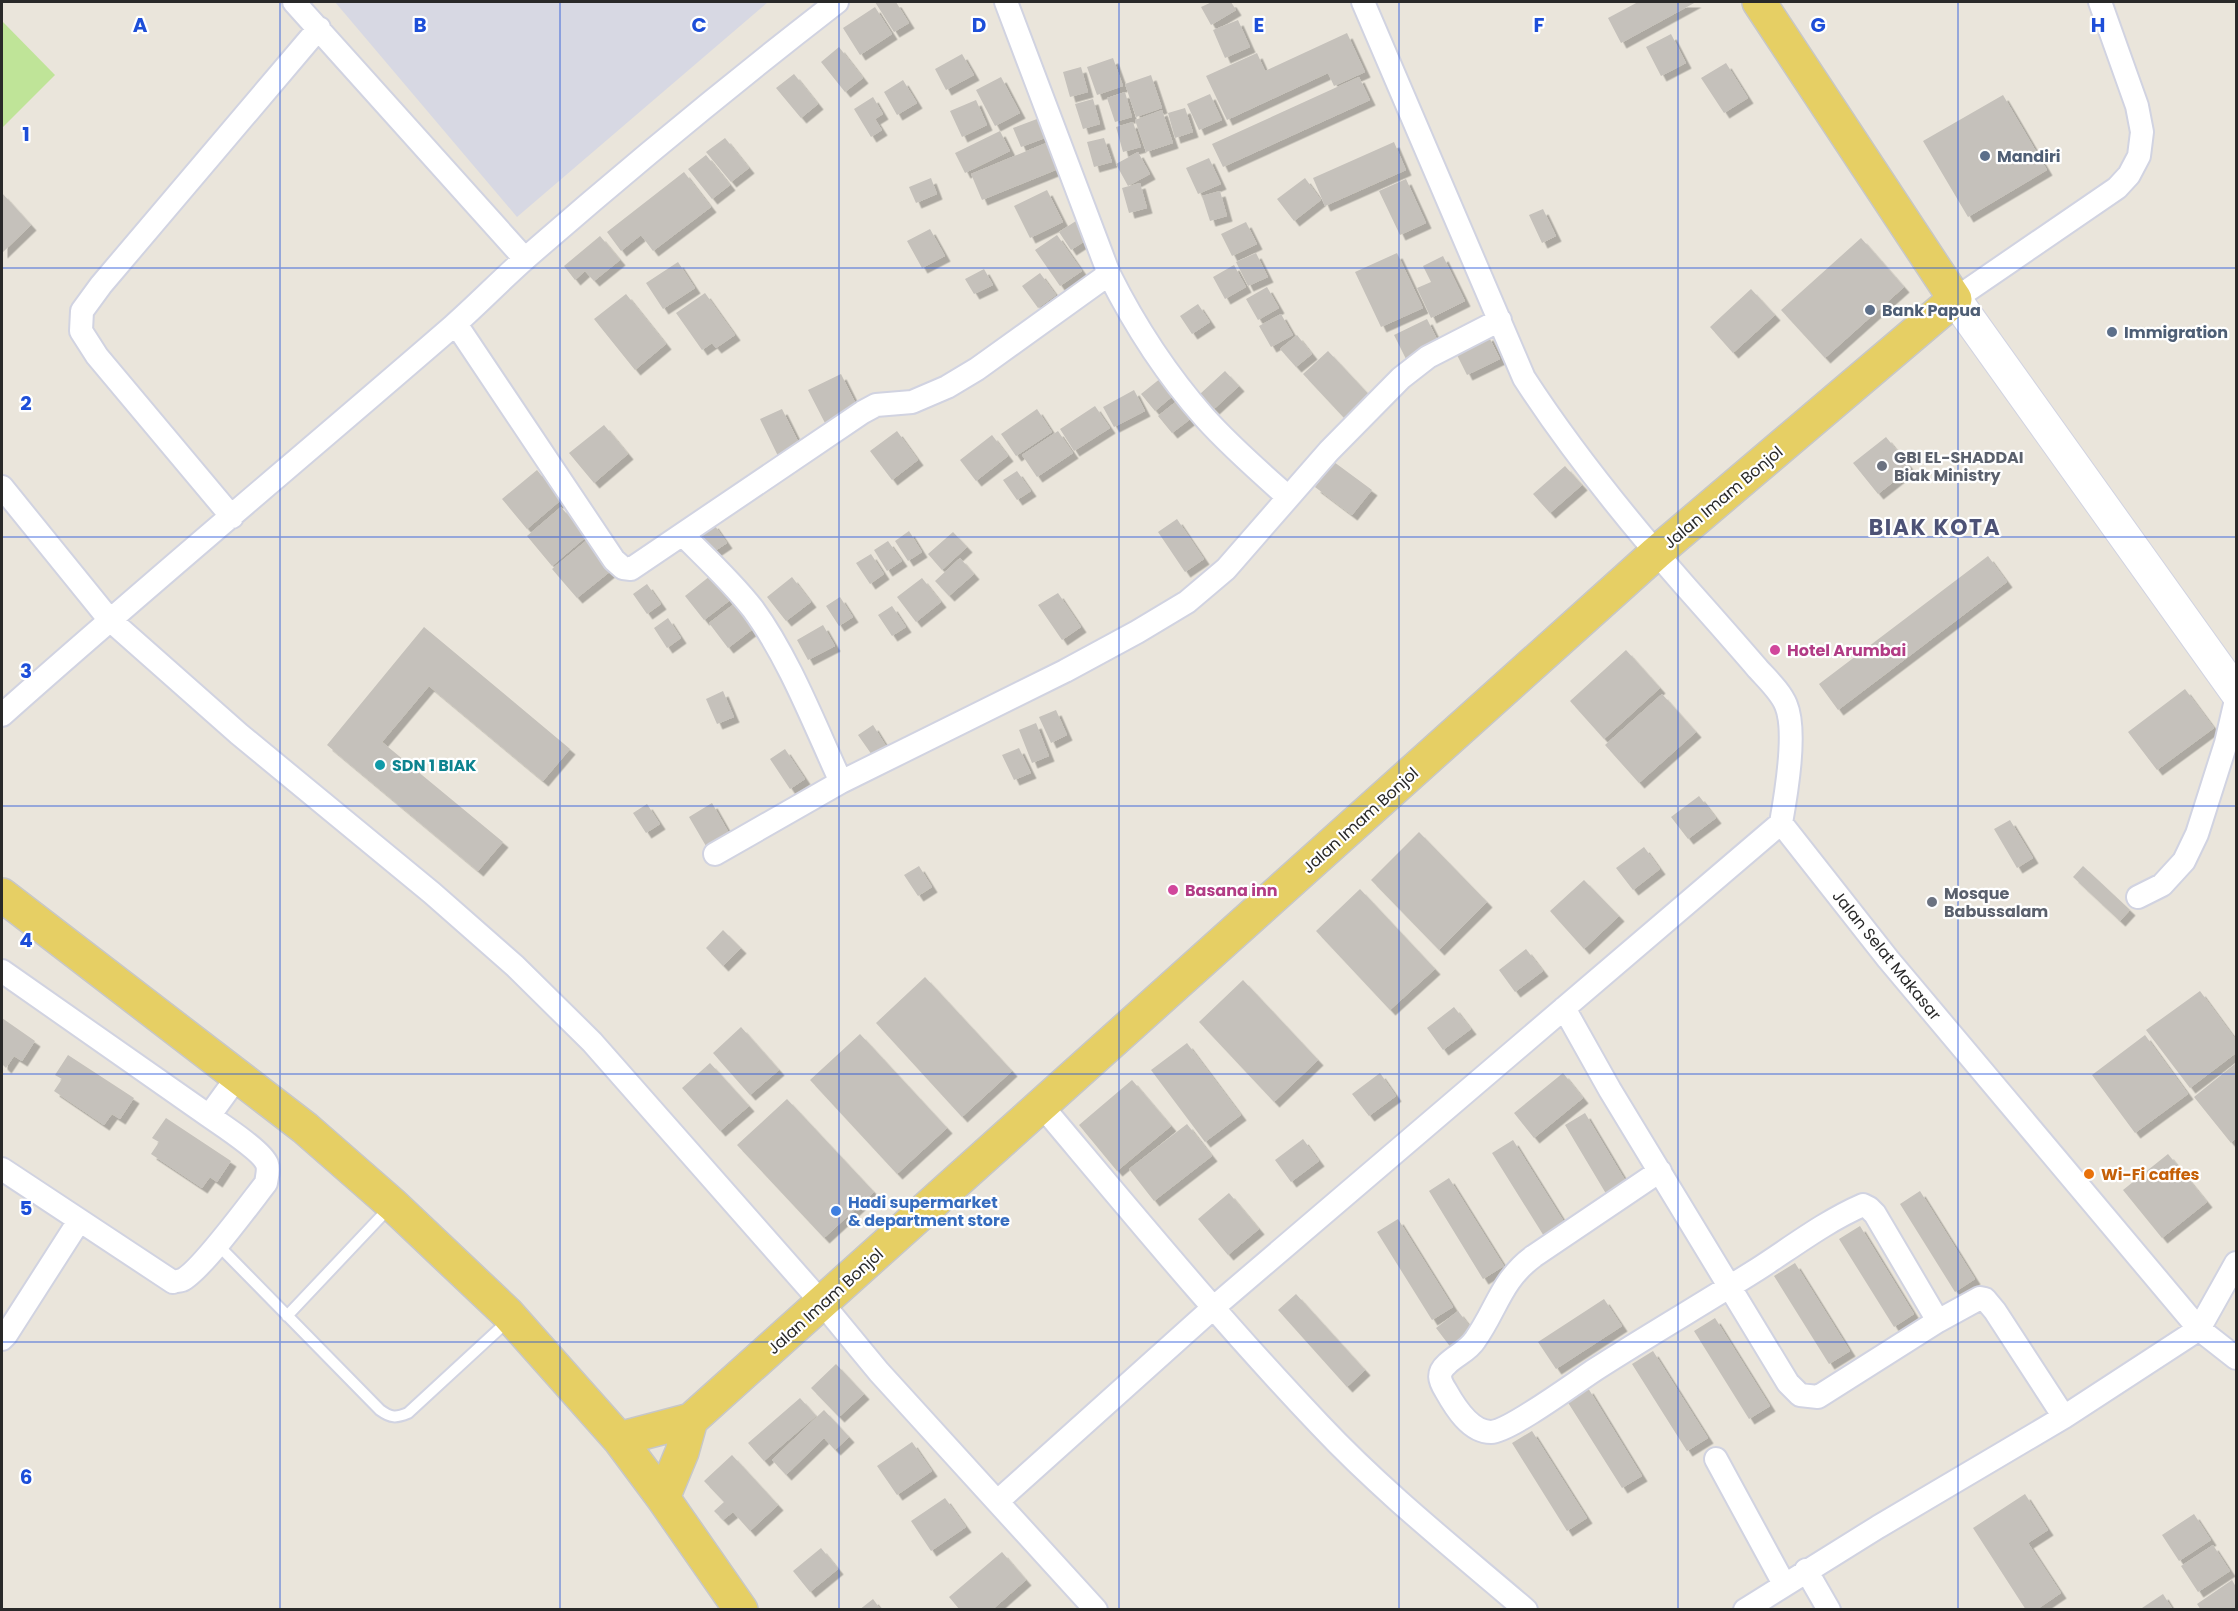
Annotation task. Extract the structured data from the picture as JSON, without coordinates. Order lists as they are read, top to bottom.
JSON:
{
  "streets": {
    "main road": ["Jalan Imam Bonjol"],
    "street": ["Jalan Selat Makasar"]
  },
  "districts": ["BIAK KOTA"],
  "places": [
    "Mandiri",
    "Bank Papua",
    "Immigration",
    "GBI EL-SHADDAI Biak Ministry",
    "Hotel Arumbai",
    "SDN 1 BIAK",
    "Basana inn",
    "Mosque Babussalam",
    "Wi-Fi caffes",
    "Hadi supermarket & department store"
  ],
  "grid": {
    "columns": [
      "A",
      "B",
      "C",
      "D",
      "E",
      "F",
      "G",
      "H"
    ],
    "rows": [
      "1",
      "2",
      "3",
      "4",
      "5",
      "6"
    ]
  }
}
